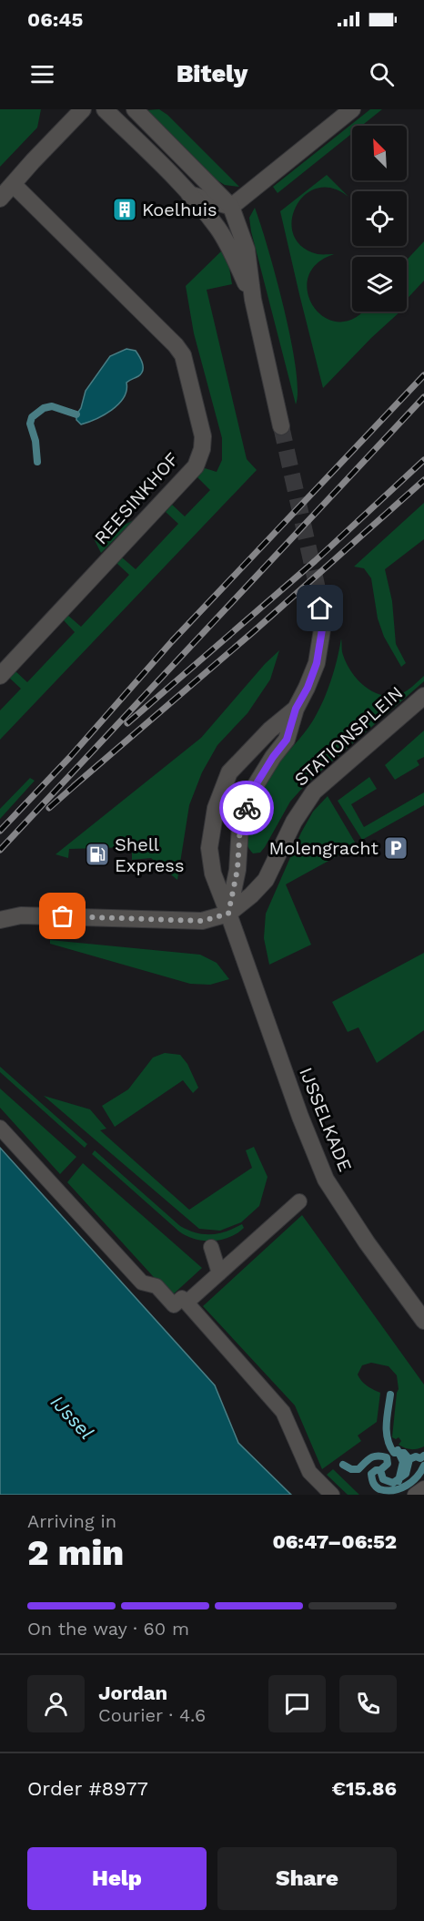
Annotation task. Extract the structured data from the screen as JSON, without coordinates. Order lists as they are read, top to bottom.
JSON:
{
  "streets": {
    "street": ["REESINKHOF", "STATIONSPLEIN", "IJSSELKADE"]
  },
  "crossings": [
    ["STATIONSPLEIN", "IJSSELKADE"]
  ],
  "water": ["IJssel"],
  "places": {
    "building": ["Koelhuis"],
    "parking": ["Molengracht"],
    "fuel station": ["Shell Express"]
  },
  "north": "top left",
  "page": {
    "status": "06:45",
    "header": "Bitely",
    "heading": ["2 min", "Arriving in", "06:47–06:52"],
    "panel": [
      "Jordan",
      "Courier · 4.6",
      "Order #8977",
      "€15.86"
    ],
    "bar": "On the way · 60 m",
    "buttons": ["Help", "Share"]
  }
}
